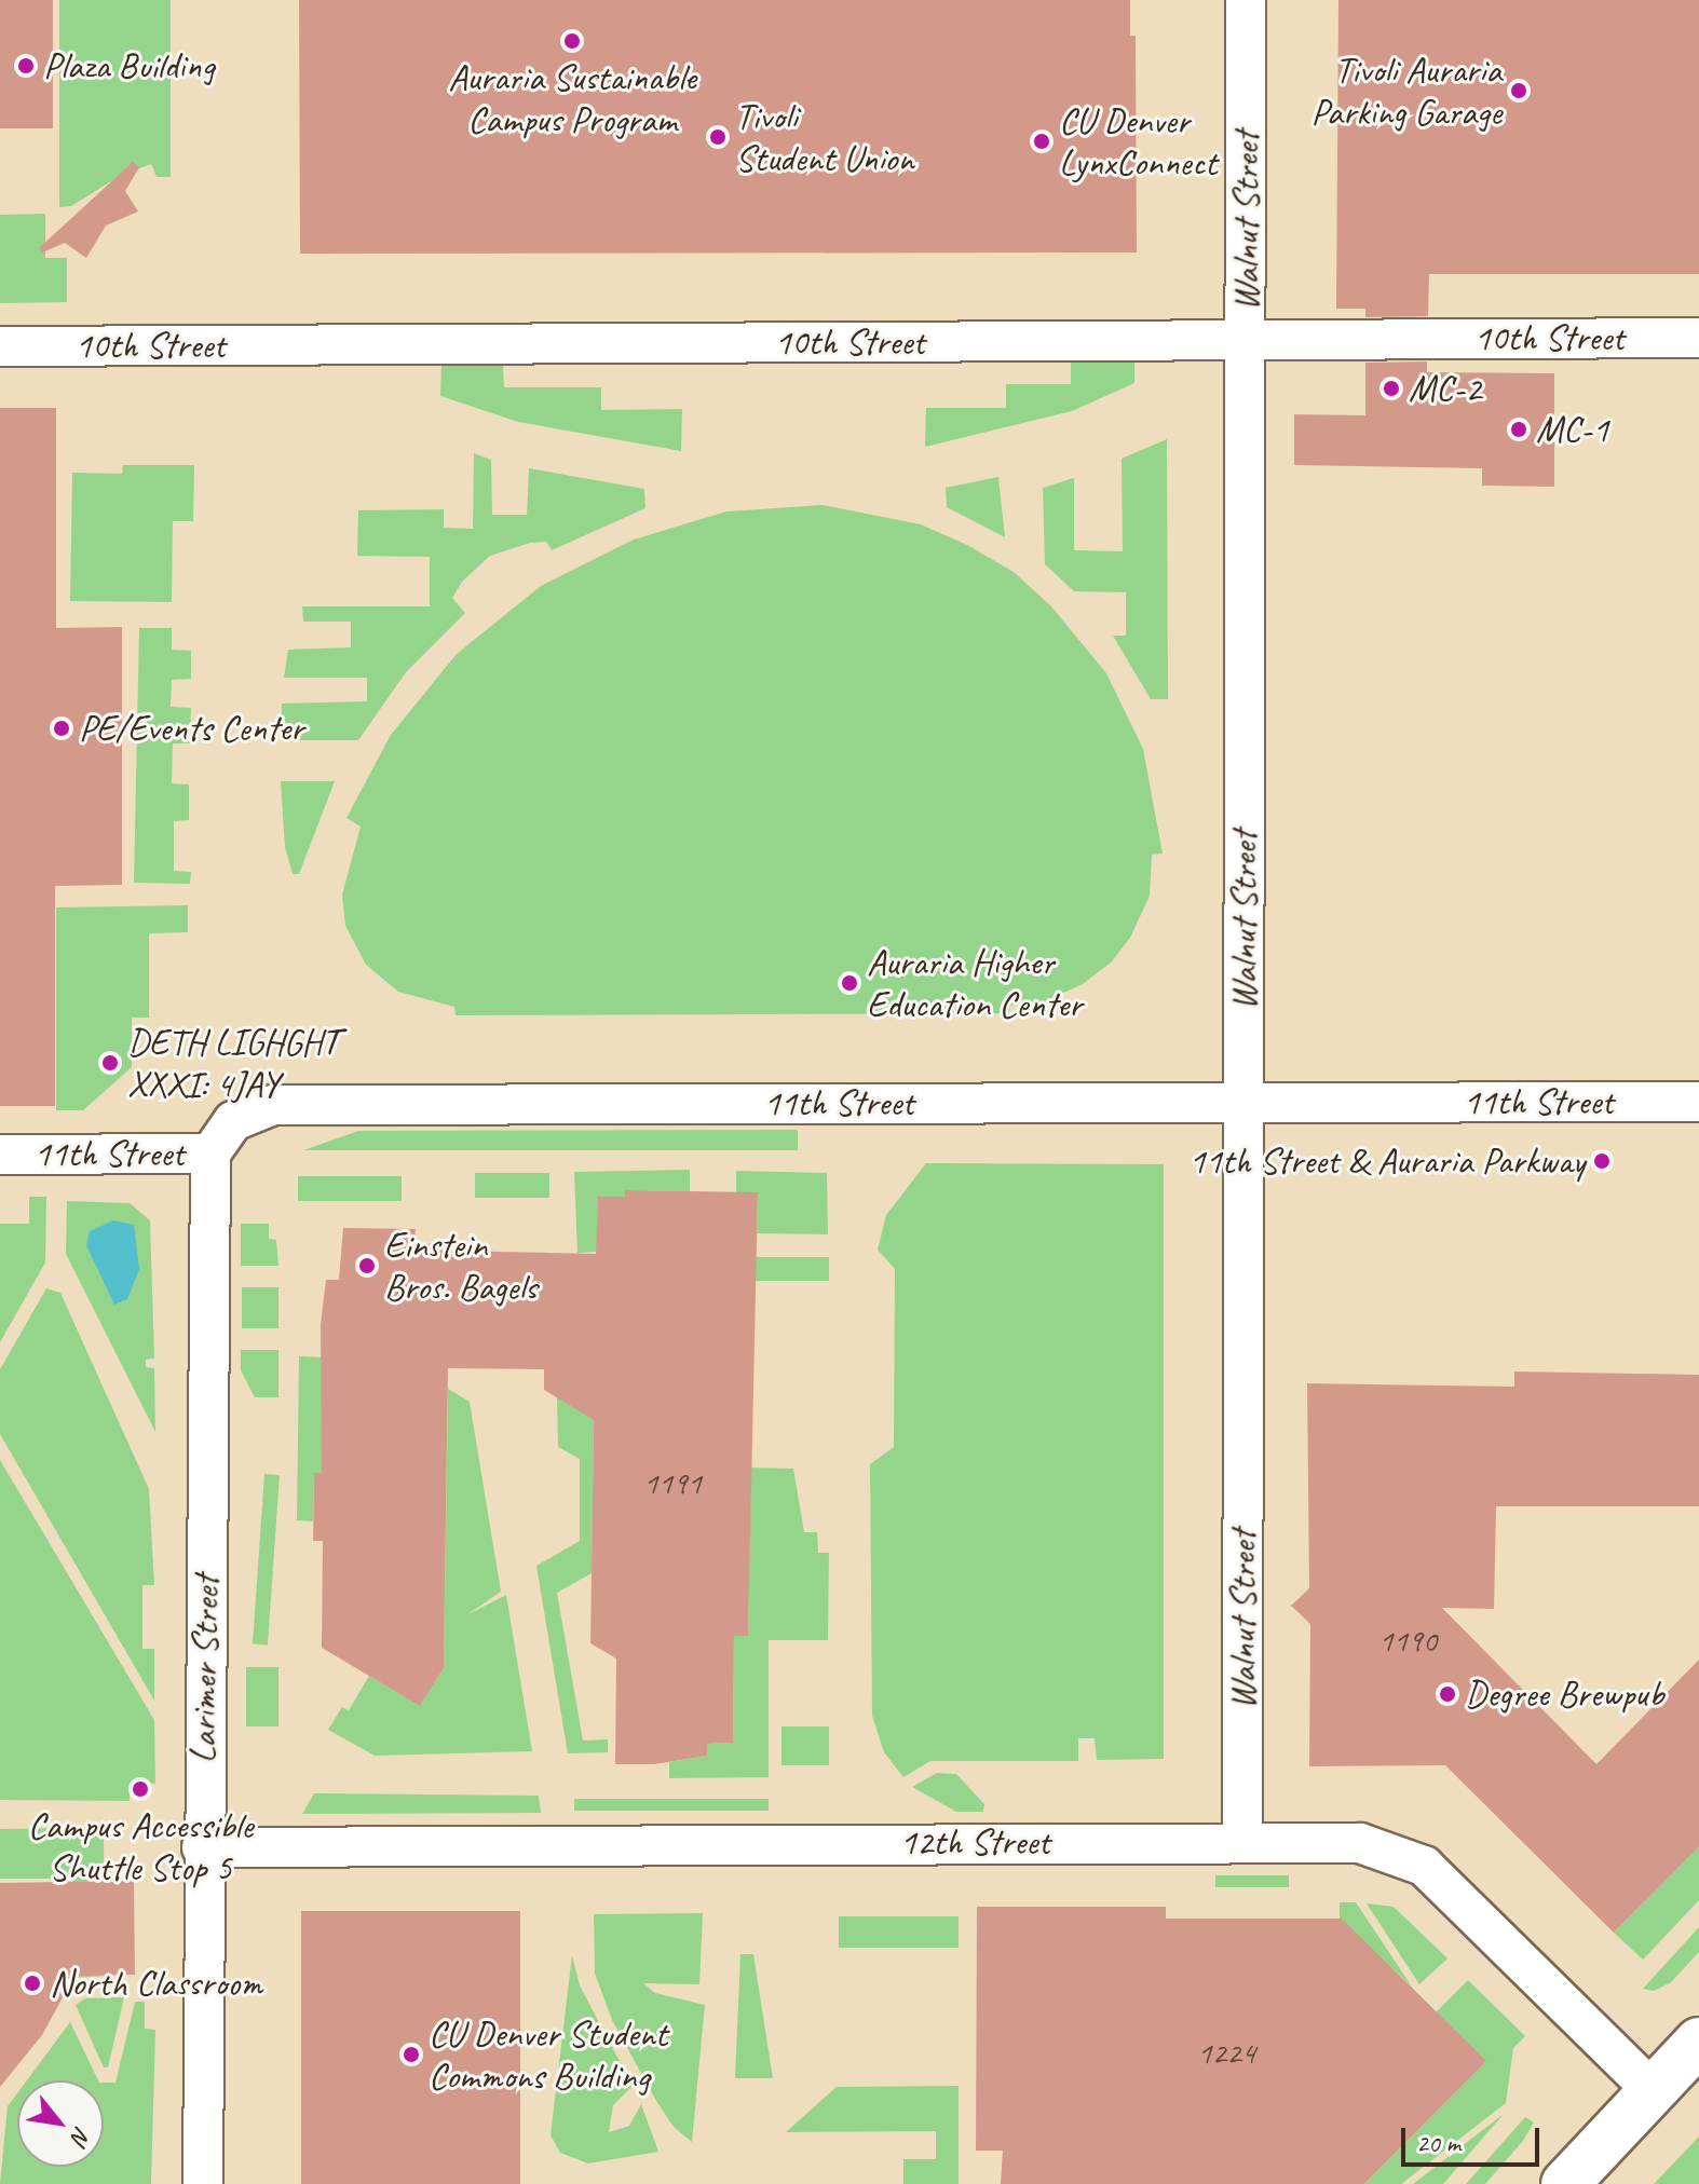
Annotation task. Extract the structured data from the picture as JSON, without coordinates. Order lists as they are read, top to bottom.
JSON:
{
  "streets": {
    "street": [
      "Walnut Street",
      "10th Street",
      "11th Street",
      "Larimer Street",
      "12th Street"
    ]
  },
  "crossings": [
    ["Walnut Street", "10th Street"],
    ["Walnut Street", "11th Street"],
    ["Walnut Street", "12th Street"],
    ["11th Street", "Larimer Street"],
    ["Larimer Street", "12th Street"]
  ],
  "places": [
    "Auraria Sustainable Campus Program",
    "Plaza Building",
    "Tivoli Auraria Parking Garage",
    "Tivoli Student Union",
    "CU Denver LynxConnect",
    "MC-2",
    "MC-1",
    "PE/Events Center",
    "Auraria Higher Education Center",
    "DETH LIGHGHT XXXI: 4JAY",
    "11th Street & Auraria Parkway",
    "Einstein Bros. Bagels",
    "Degree Brewpub",
    "Campus Accessible Shuttle Stop 5",
    "North Classroom",
    "CU Denver Student Commons Building"
  ],
  "house_numbers": ["1191", "1190", "1224"],
  "scale_bar": "20 m",
  "north": "bottom right"
}
